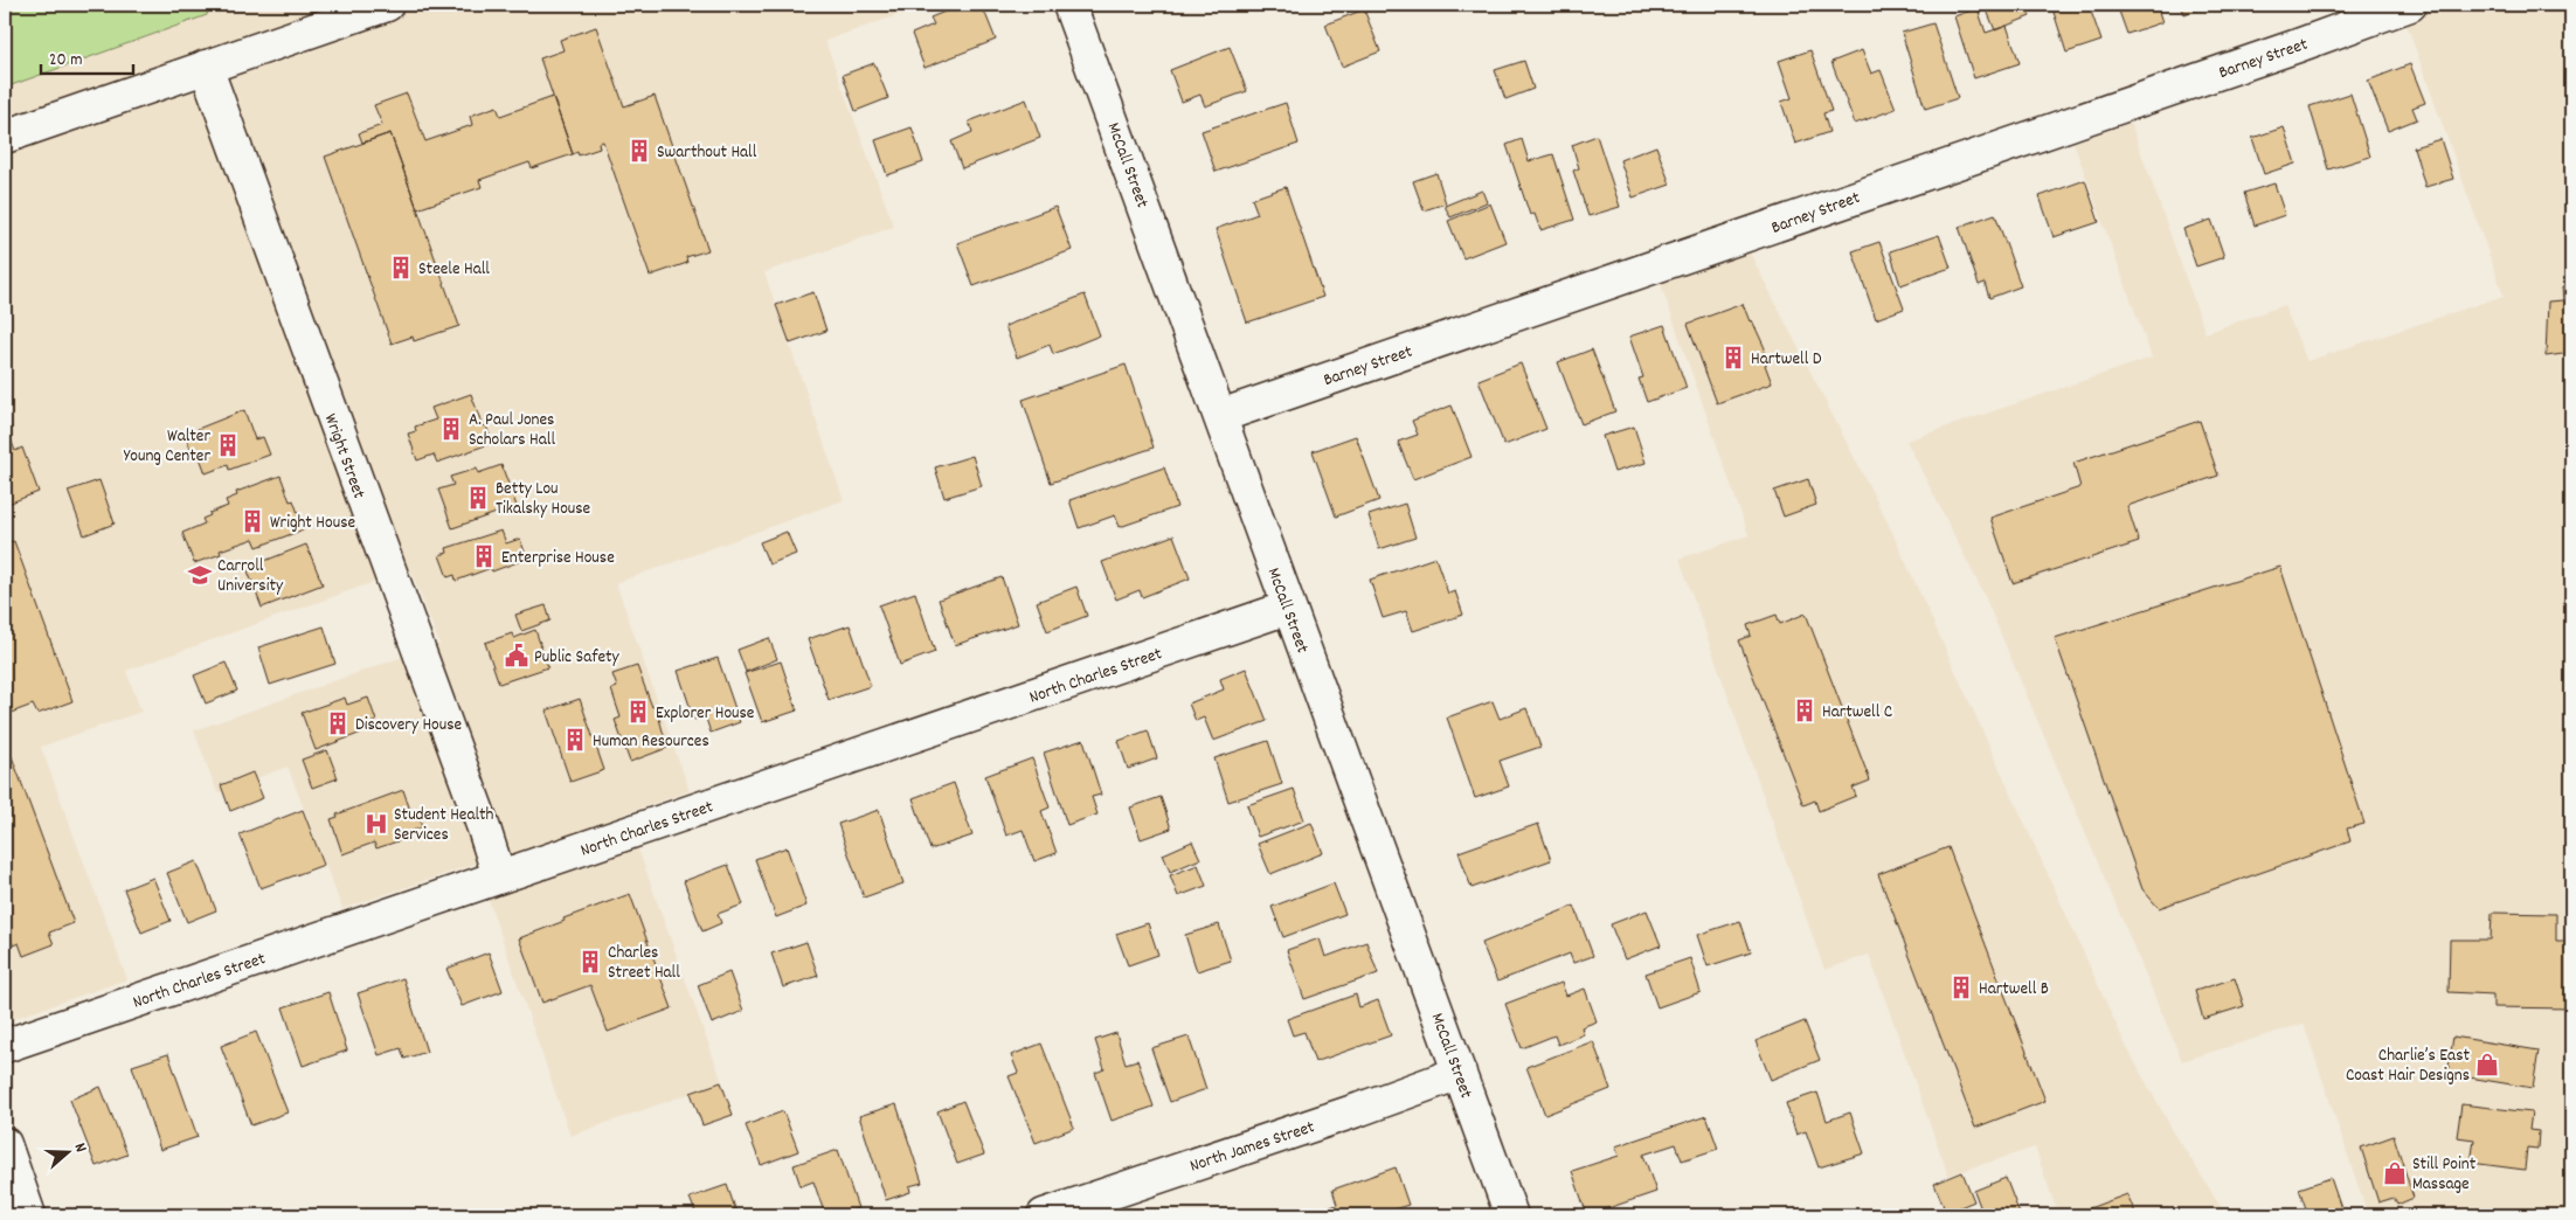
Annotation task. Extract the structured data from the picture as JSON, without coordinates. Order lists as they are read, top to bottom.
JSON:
{
  "streets": {
    "street": [
      "Barney Street",
      "McCall Street",
      "Wright Street",
      "North Charles Street",
      "North James Street"
    ]
  },
  "crossings": [
    ["Barney Street", "McCall Street"],
    ["McCall Street", "North Charles Street"],
    ["McCall Street", "North James Street"],
    ["Wright Street", "North Charles Street"]
  ],
  "places": {
    "building": [
      "Swarthout Hall",
      "Steele Hall",
      "Hartwell D",
      "A. Paul Jones Scholars Hall",
      "Walter Young Center",
      "Betty Lou Tikalsky House",
      "Wright House",
      "Enterprise House",
      "Hartwell C",
      "Explorer House",
      "Discovery House",
      "Human Resources",
      "Charles Street Hall",
      "Hartwell B"
    ],
    "school or university": ["Carroll University"],
    "public building": ["Public Safety"],
    "hospital": ["Student Health Services"],
    "shop": ["Charlie’s East Coast Hair Designs", "Still Point Massage"]
  },
  "scale_bar": "20 m",
  "north": "right"
}
